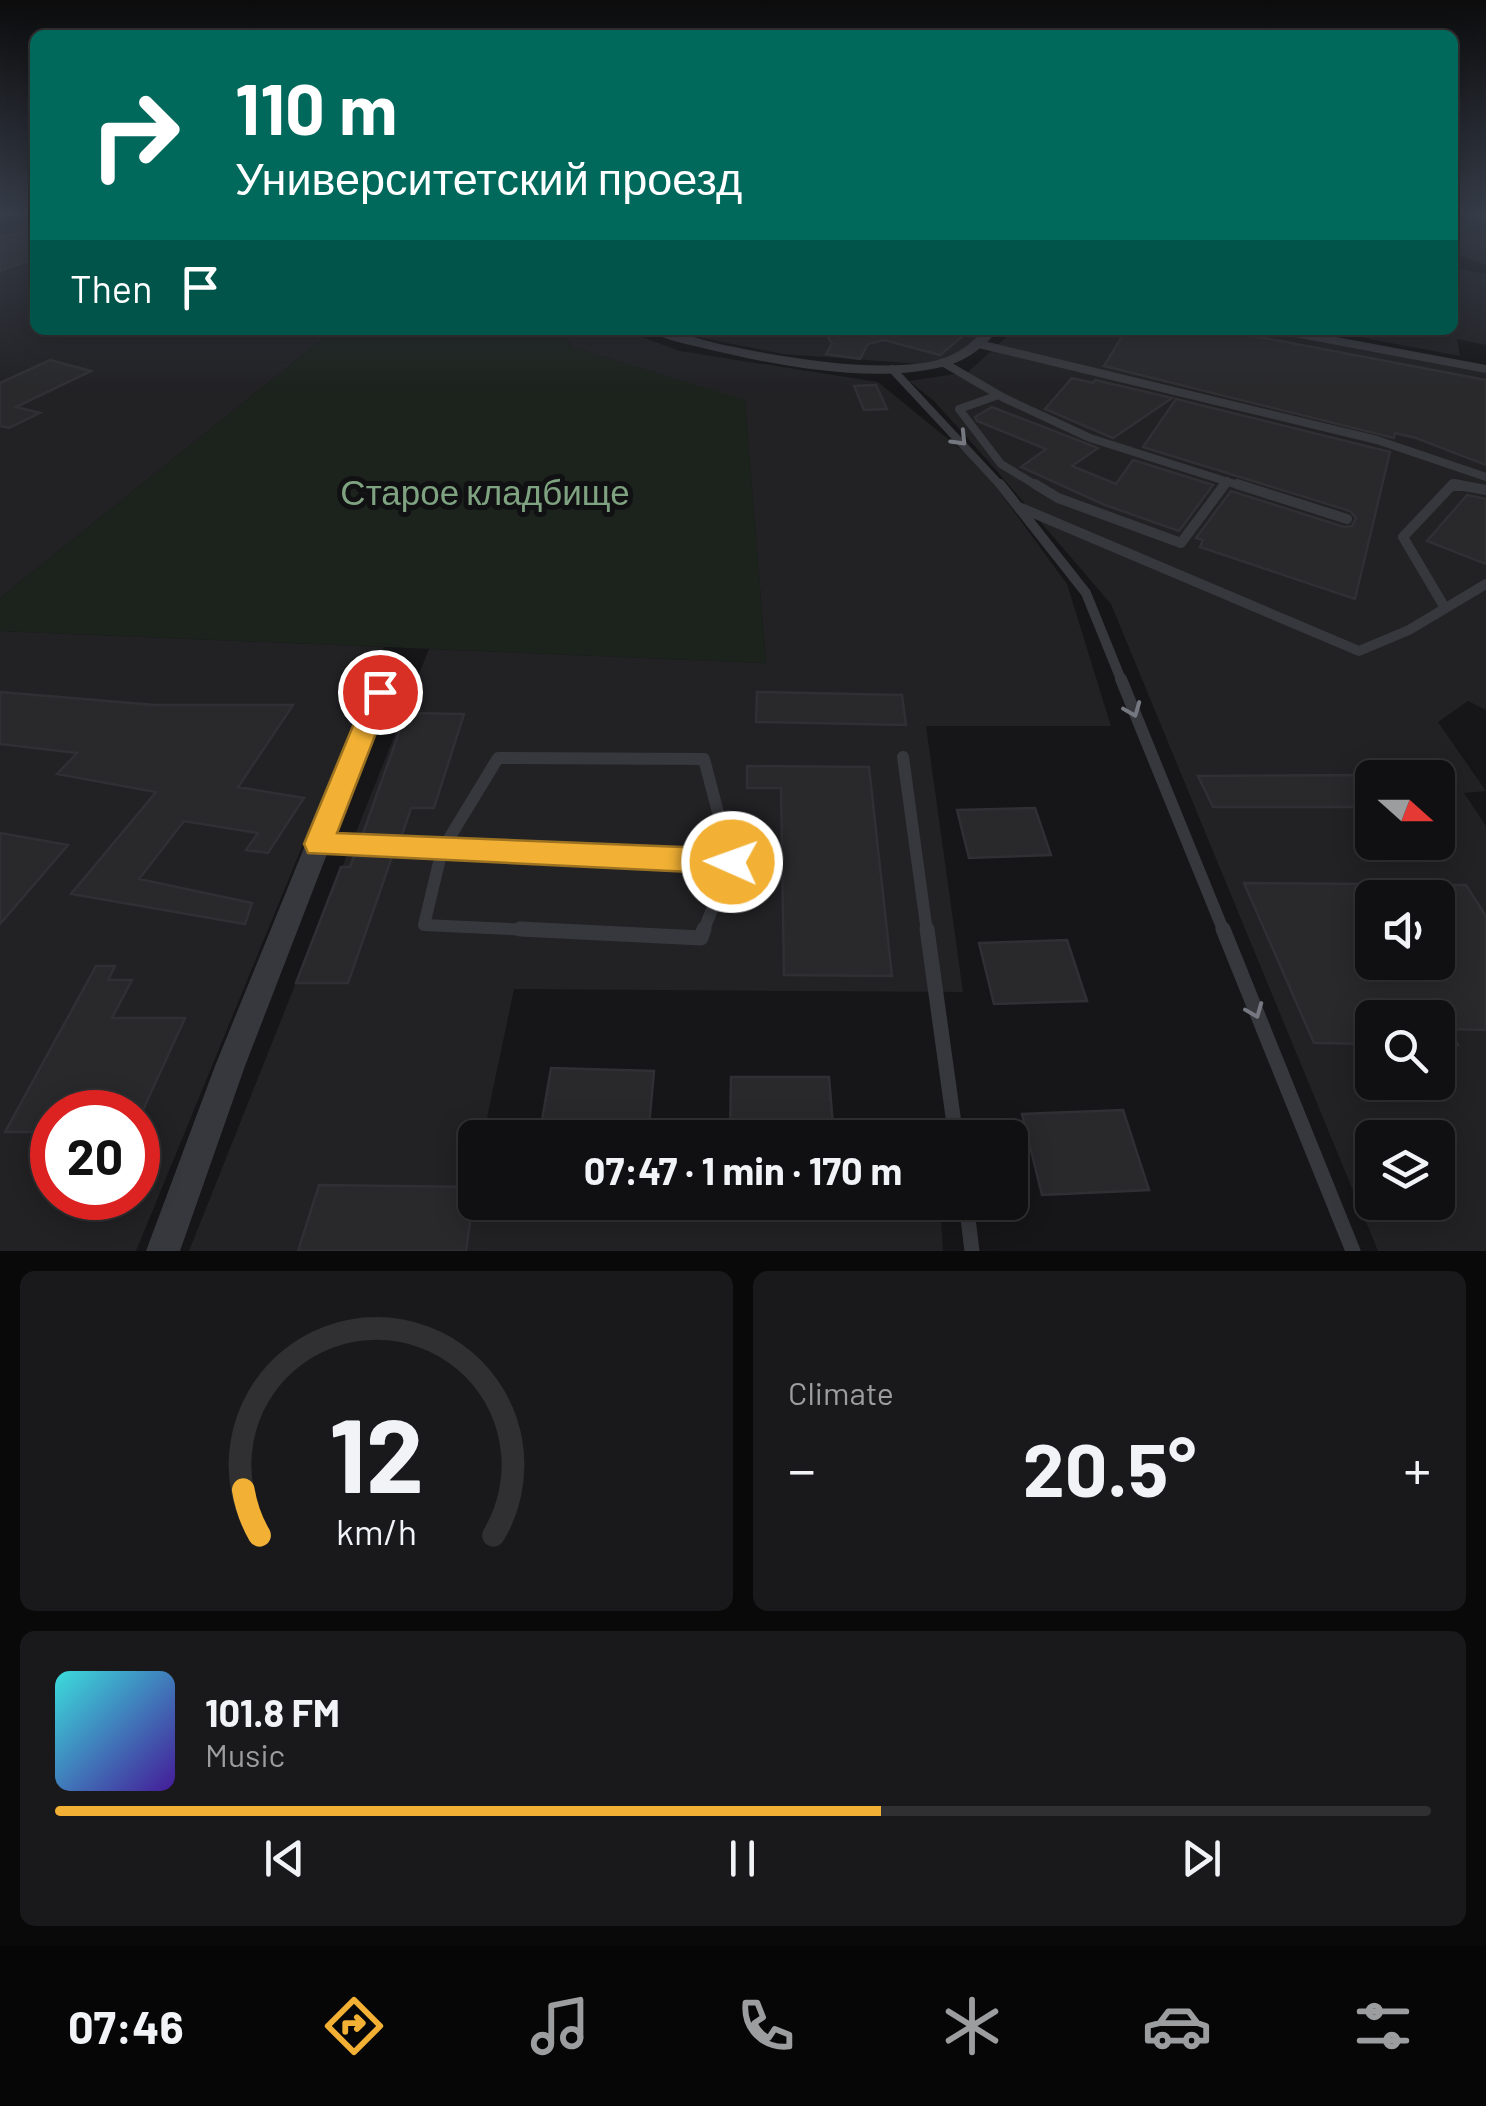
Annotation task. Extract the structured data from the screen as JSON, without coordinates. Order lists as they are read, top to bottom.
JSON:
{
  "parks": ["Старое кладбище"],
  "north": "right",
  "page": {
    "turn": ["110 m", "Университетский проезд"],
    "then": "Then",
    "limit": "20",
    "trip": "07:47 · 1 min · 170 m",
    "tile": "Climate",
    "heat": ["−", "20.5°", "+"],
    "song": ["101.8 FM", "Music"],
    "tabs": "07:46",
    "gauge": ["12", "km/h"]
  }
}
